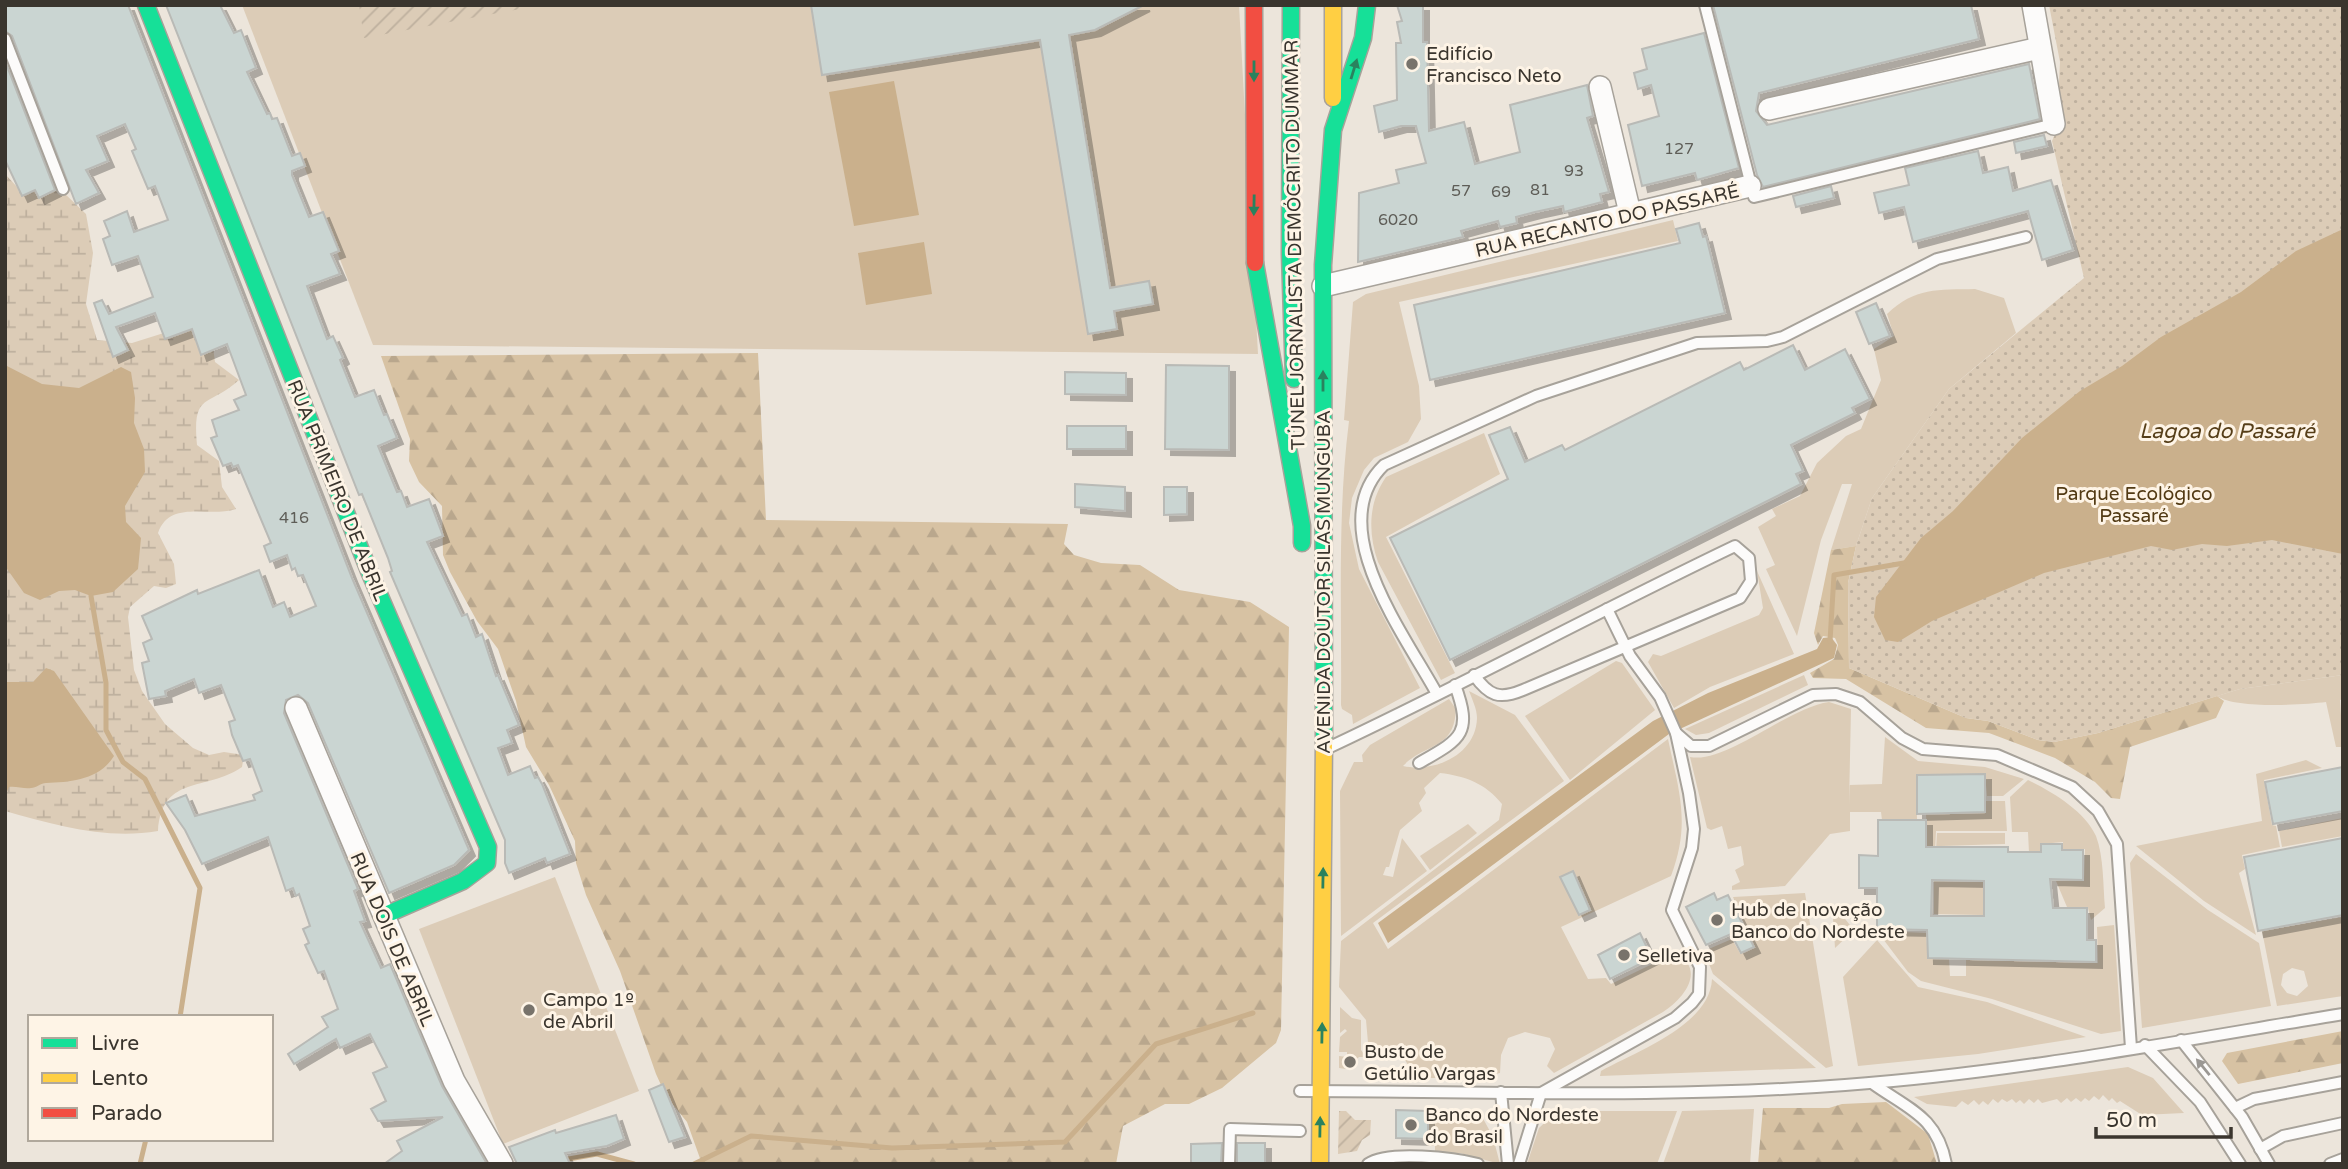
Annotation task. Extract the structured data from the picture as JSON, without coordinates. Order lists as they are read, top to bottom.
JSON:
{
  "streets": {
    "main road": ["TÚNEL JORNALISTA DEMÓCRITO DUMMAR", "RUA PRIMEIRO DE ABRIL", "AVENIDA DOUTOR SILAS MUNGUBA"],
    "street": ["RUA RECANTO DO PASSARÉ", "RUA DOIS DE ABRIL"]
  },
  "crossings": [
    ["RUA RECANTO DO PASSARÉ", "AVENIDA DOUTOR SILAS MUNGUBA"],
    ["TÚNEL JORNALISTA DEMÓCRITO DUMMAR", "AVENIDA DOUTOR SILAS MUNGUBA"],
    ["RUA PRIMEIRO DE ABRIL", "RUA DOIS DE ABRIL"]
  ],
  "water": ["Lagoa do Passaré"],
  "parks": ["Parque Ecológico Passaré"],
  "places": [
    "Edifício Francisco Neto",
    "Hub de Inovação Banco do Nordeste",
    "Selletiva",
    "Campo 1º de Abril",
    "Busto de Getúlio Vargas",
    "Banco do Nordeste do Brasil"
  ],
  "house_numbers": [
    "127",
    "93",
    "81",
    "57",
    "69",
    "6020",
    "416"
  ],
  "legend": ["Livre", "Lento", "Parado"],
  "scale_bar": "50 m"
}
